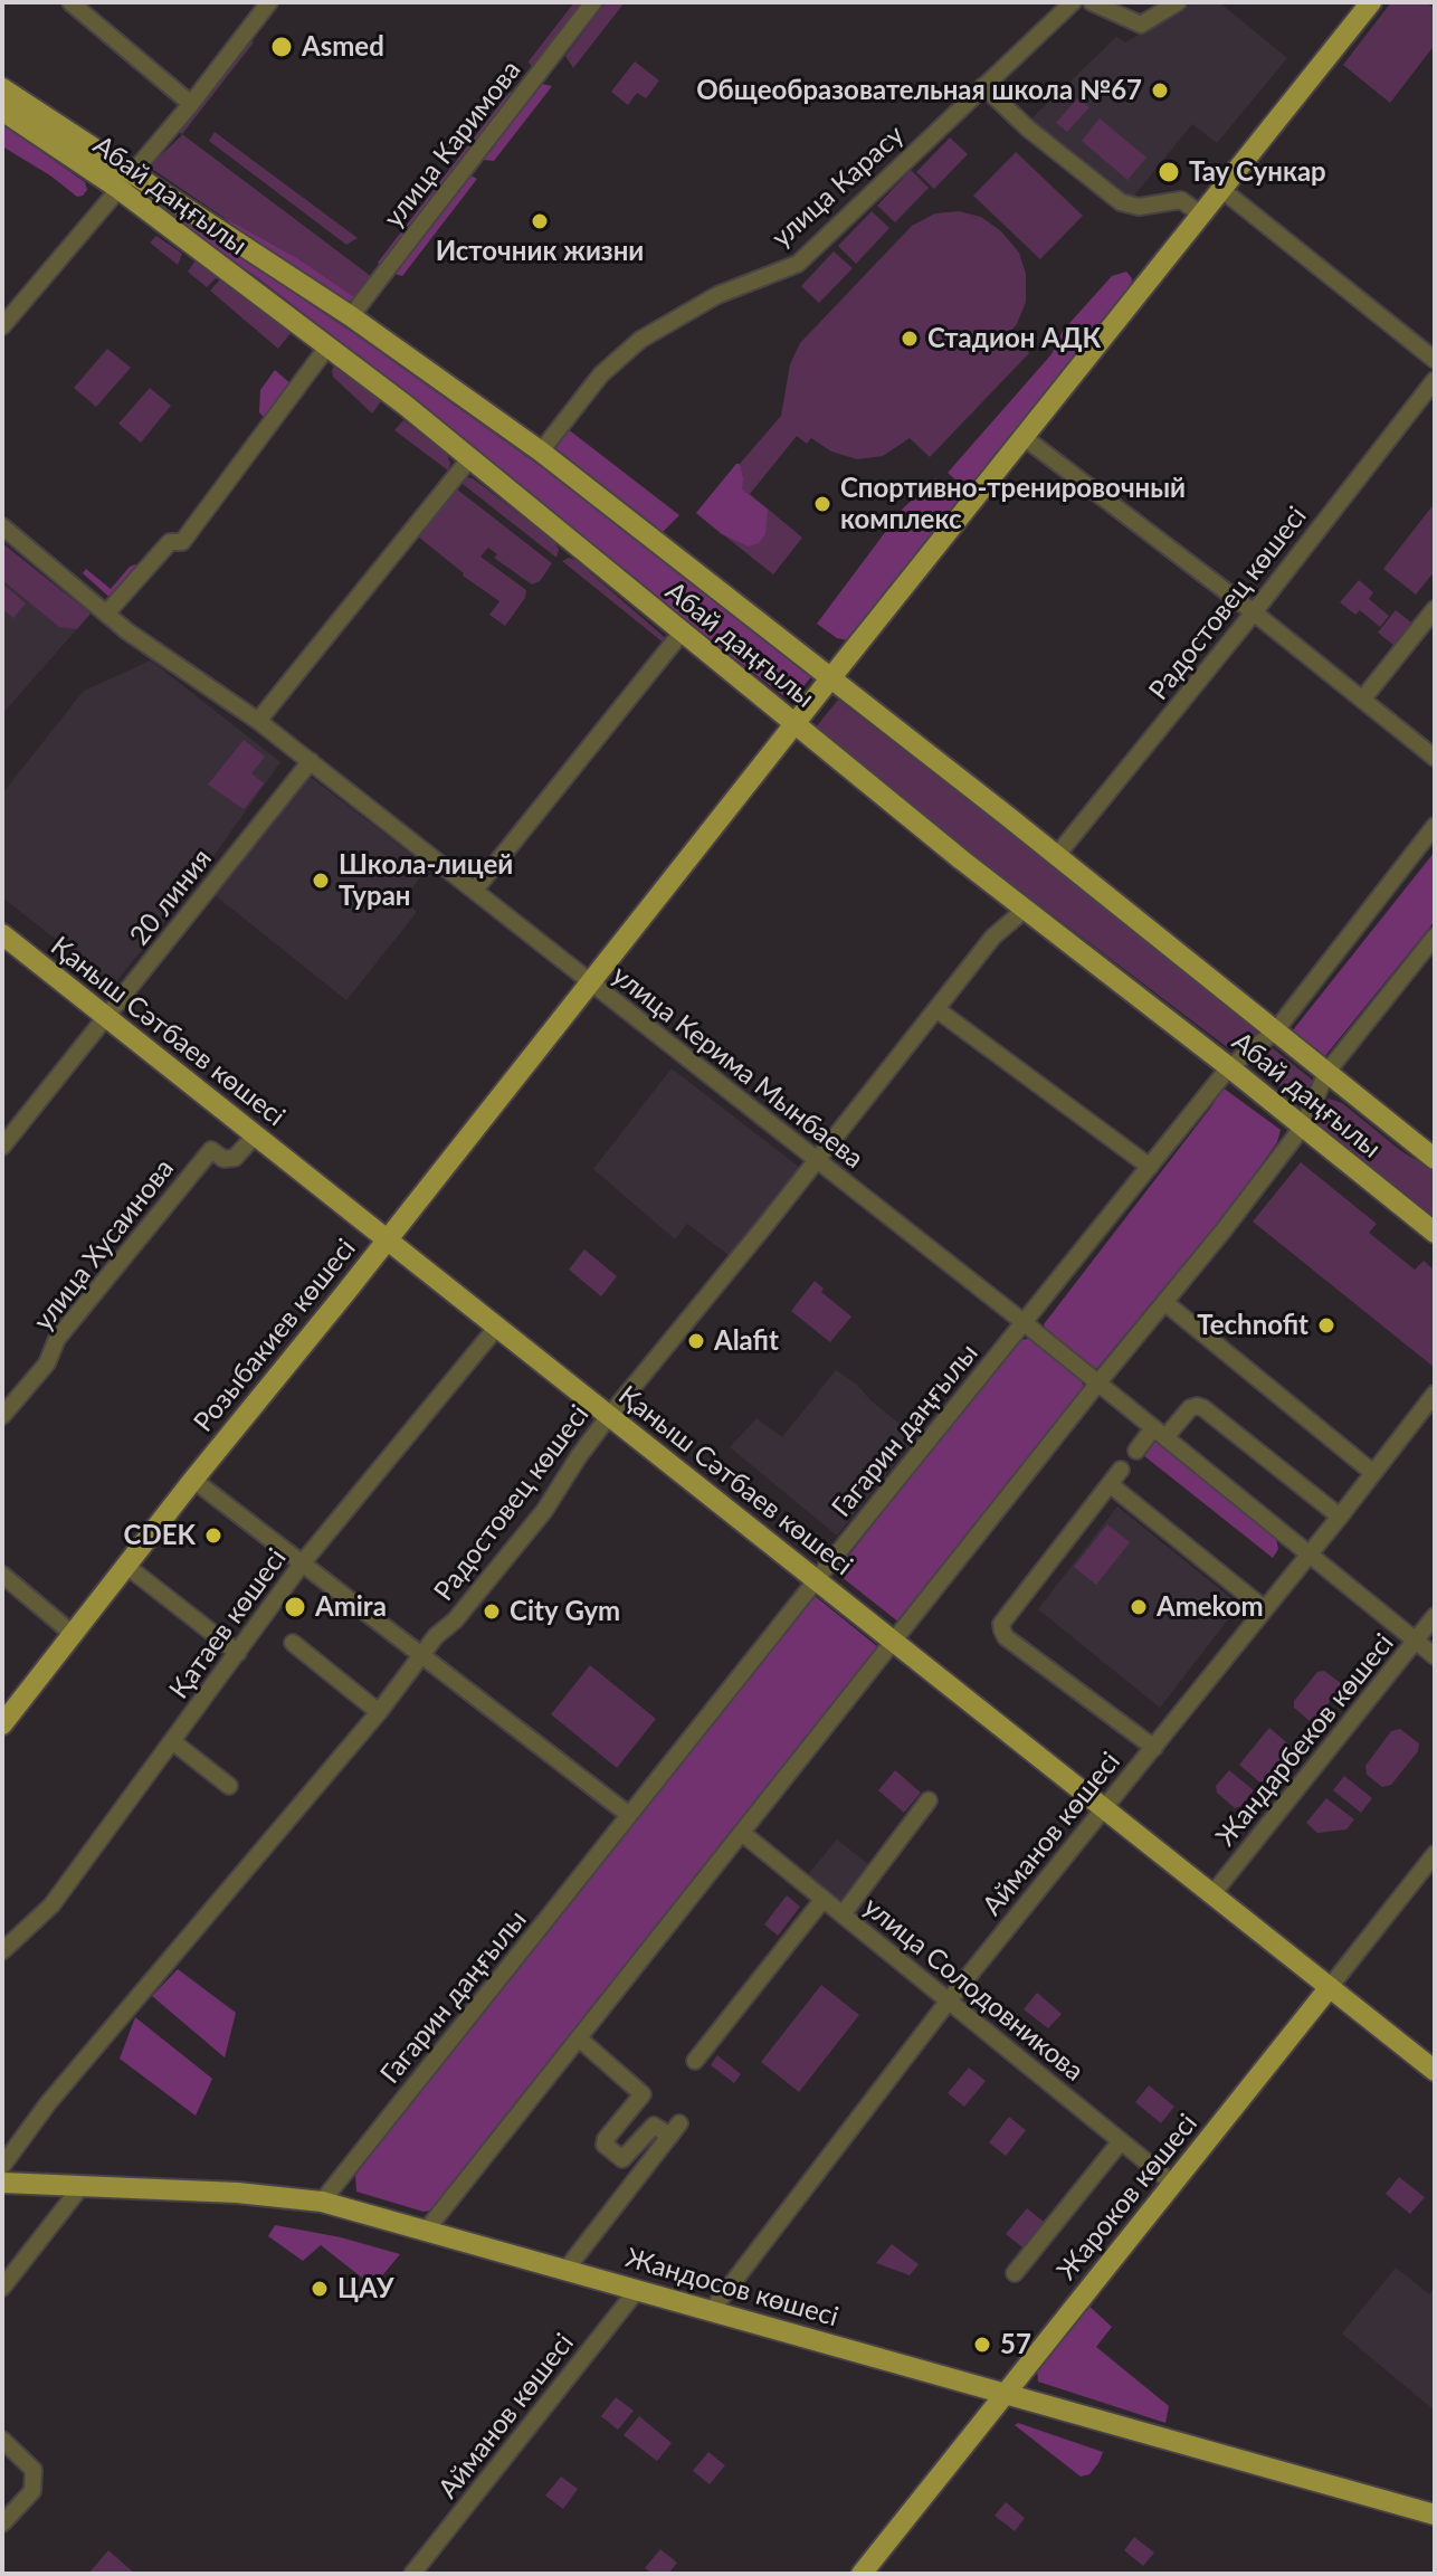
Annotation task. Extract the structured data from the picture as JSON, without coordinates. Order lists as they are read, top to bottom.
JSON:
{
  "streets": {
    "main road": [
      "Абай даңғылы",
      "Қаныш Сәтбаев көшесі",
      "Розыбакиев көшесі",
      "Жароков көшесі",
      "Жандосов көшесі"
    ],
    "street": [
      "улица Каримова",
      "улица Карасу",
      "Радостовец көшесі",
      "20 линия",
      "улица Керима Мынбаева",
      "улица Хусаинова",
      "Гагарин даңғылы",
      "Қатаев көшесі",
      "Жандарбеков көшесі",
      "Айманов көшесі",
      "улица Солодовникова"
    ]
  },
  "crossings": [
    ["улица Каримова", "Абай даңғылы"],
    ["улица Карасу", "Абай даңғылы"],
    ["Абай даңғылы", "Радостовец көшесі"],
    ["Абай даңғылы", "Розыбакиев көшесі"],
    ["Абай даңғылы", "Гагарин даңғылы"],
    ["Радостовец көшесі", "Қаныш Сәтбаев көшесі"],
    ["Радостовец көшесі", "улица Керима Мынбаева"],
    ["20 линия", "Қаныш Сәтбаев көшесі"],
    ["20 линия", "улица Керима Мынбаева"],
    ["Қаныш Сәтбаев көшесі", "улица Хусаинова"],
    ["Қаныш Сәтбаев көшесі", "Розыбакиев көшесі"],
    ["Қаныш Сәтбаев көшесі", "Гагарин даңғылы"],
    ["Қаныш Сәтбаев көшесі", "Қатаев көшесі"],
    ["Қаныш Сәтбаев көшесі", "Жандарбеков көшесі"],
    ["Қаныш Сәтбаев көшесі", "Айманов көшесі"],
    ["Қаныш Сәтбаев көшесі", "Жароков көшесі"],
    ["улица Керима Мынбаева", "Розыбакиев көшесі"],
    ["улица Керима Мынбаева", "Гагарин даңғылы"],
    ["улица Керима Мынбаева", "Жандарбеков көшесі"],
    ["улица Керима Мынбаева", "Айманов көшесі"],
    ["Гагарин даңғылы", "Жандосов көшесі"],
    ["Айманов көшесі", "улица Солодовникова"],
    ["Айманов көшесі", "Жандосов көшесі"],
    ["улица Солодовникова", "Жароков көшесі"],
    ["Жароков көшесі", "Жандосов көшесі"]
  ],
  "places": [
    "Asmed",
    "Общеобразовательная школа №67",
    "Тау Сункар",
    "Источник жизни",
    "Стадион АДК",
    "Спортивно-тренировочный комплекс",
    "Школа-лицей Туран",
    "Technofit",
    "Alafit",
    "CDEK",
    "Amira",
    "Amekom",
    "City Gym",
    "ЦАУ",
    "57"
  ]
}
